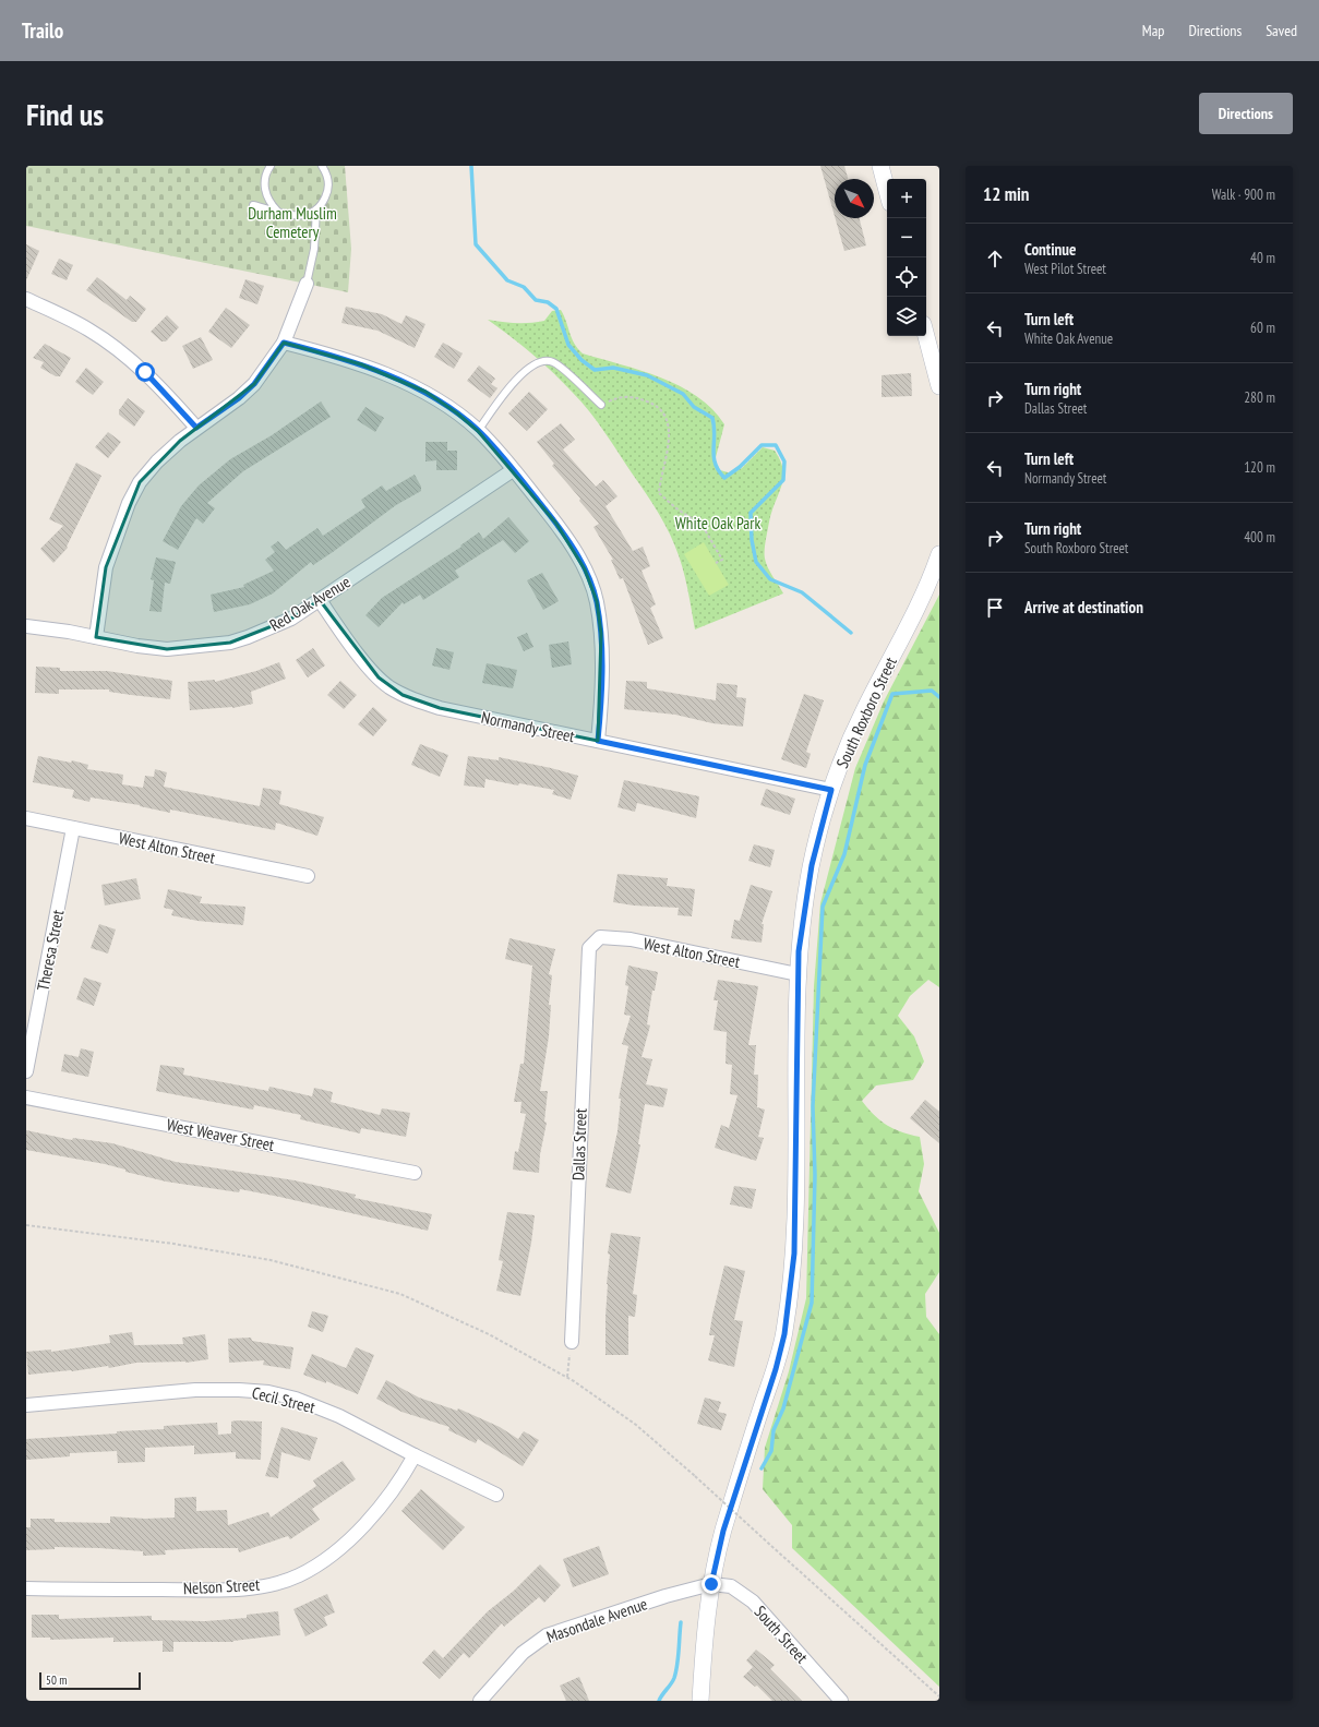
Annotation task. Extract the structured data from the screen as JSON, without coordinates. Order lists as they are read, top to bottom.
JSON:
{
  "streets": {
    "street": [
      "Red Oak Avenue",
      "South Roxboro Street",
      "Normandy Street",
      "West Alton Street",
      "Theresa Street",
      "West Weaver Street",
      "Dallas Street",
      "Cecil Street",
      "Nelson Street",
      "Masondale Avenue",
      "South Street"
    ]
  },
  "crossings": [
    ["Red Oak Avenue", "Normandy Street"],
    ["South Roxboro Street", "Normandy Street"],
    ["South Roxboro Street", "West Alton Street"],
    ["South Roxboro Street", "Masondale Avenue"],
    ["South Roxboro Street", "South Street"],
    ["West Alton Street", "Theresa Street"],
    ["West Alton Street", "Dallas Street"],
    ["Cecil Street", "Nelson Street"],
    ["Masondale Avenue", "South Street"]
  ],
  "parks": ["Durham Muslim Cemetery", "White Oak Park"],
  "scale_bar": "50 m",
  "north": "bottom right",
  "page": {
    "header": "Trailo",
    "nav": ["Map", "Directions", "Saved"],
    "buttons": "Directions",
    "title": "Find us",
    "heading": ["12 min", "Walk · 900 m"],
    "map_buttons": ["+", "−"],
    "list": [
      ["Continue", "West Pilot Street", "40 m"],
      ["Turn left", "White Oak Avenue", "60 m"],
      ["Turn right", "Dallas Street", "280 m"],
      ["Turn left", "Normandy Street", "120 m"],
      ["Turn right", "South Roxboro Street", "400 m"],
      "Arrive at destination"
    ],
    "scale": "50 m"
  }
}
